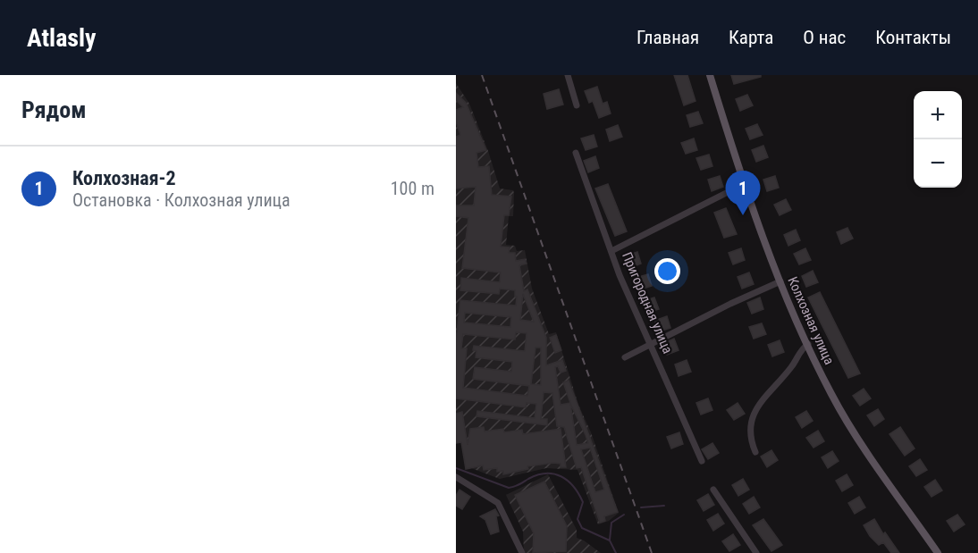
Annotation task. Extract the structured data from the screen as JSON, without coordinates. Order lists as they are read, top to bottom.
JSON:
{
  "streets": {
    "main road": ["Колхозная улица"],
    "street": ["Пригородная улица"]
  },
  "page": {
    "header": "Atlasly",
    "nav": [
      "Главная",
      "Карта",
      "О нас",
      "Контакты"
    ],
    "heading": "Рядом",
    "map_buttons": ["+", "−"],
    "list": [
      {
        "mark": "1",
        "name": "Колхозная-2",
        "note": "Остановка · Колхозная улица",
        "value": "100 m"
      }
    ],
    "pins": "1"
  }
}
